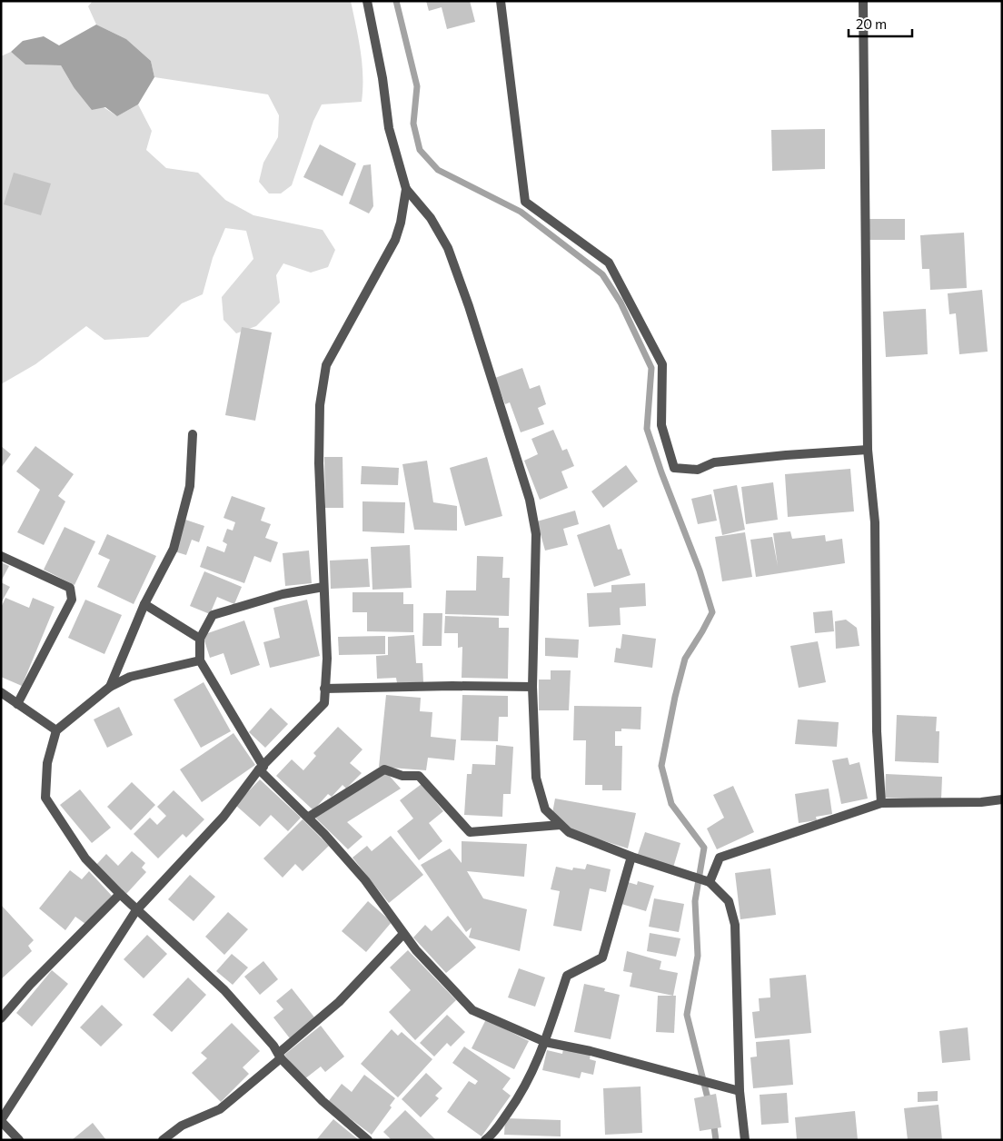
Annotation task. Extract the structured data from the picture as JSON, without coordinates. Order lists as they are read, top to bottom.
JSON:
{
  "scale_bar": "20 m"
}
